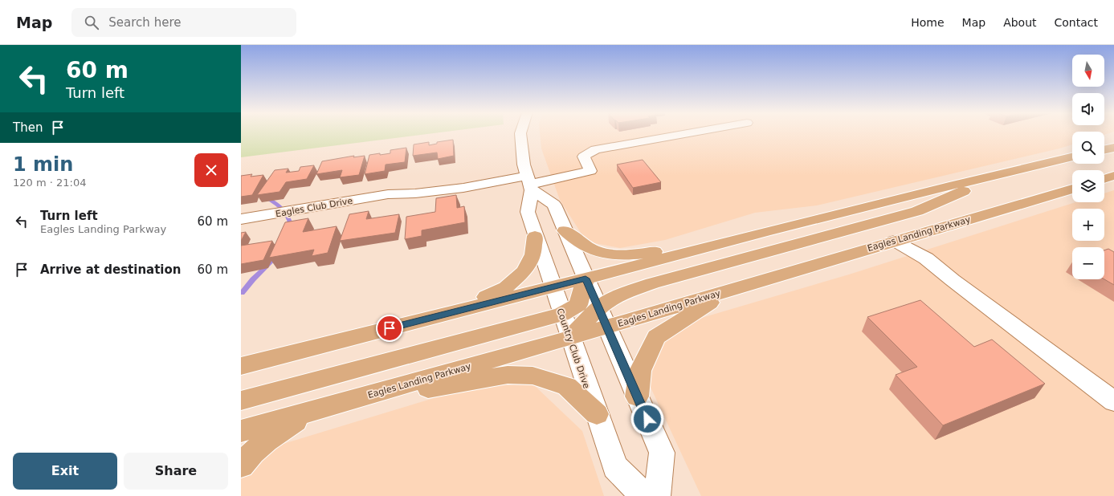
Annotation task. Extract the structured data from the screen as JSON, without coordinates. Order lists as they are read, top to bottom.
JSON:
{
  "streets": {
    "main road": ["Eagles Landing Parkway"],
    "street": ["Eagles Club Drive", "Country Club Drive"]
  },
  "crossings": [
    ["Eagles Club Drive", "Country Club Drive"],
    ["Eagles Landing Parkway", "Country Club Drive"]
  ],
  "north": "bottom",
  "page": {
    "header": "Map",
    "search": "Search here",
    "nav": [
      "Home",
      "Map",
      "About",
      "Contact"
    ],
    "turn": ["60 m", "Turn left"],
    "map_buttons": ["+", "−"],
    "then": "Then",
    "heading": ["1 min", "120 m · 21:04"],
    "list": [
      {
        "name": "Turn left",
        "note": "Eagles Landing Parkway",
        "value": "60 m"
      },
      {
        "name": "Arrive at destination",
        "value": "60 m"
      }
    ],
    "buttons": ["Exit", "Share"]
  }
}
